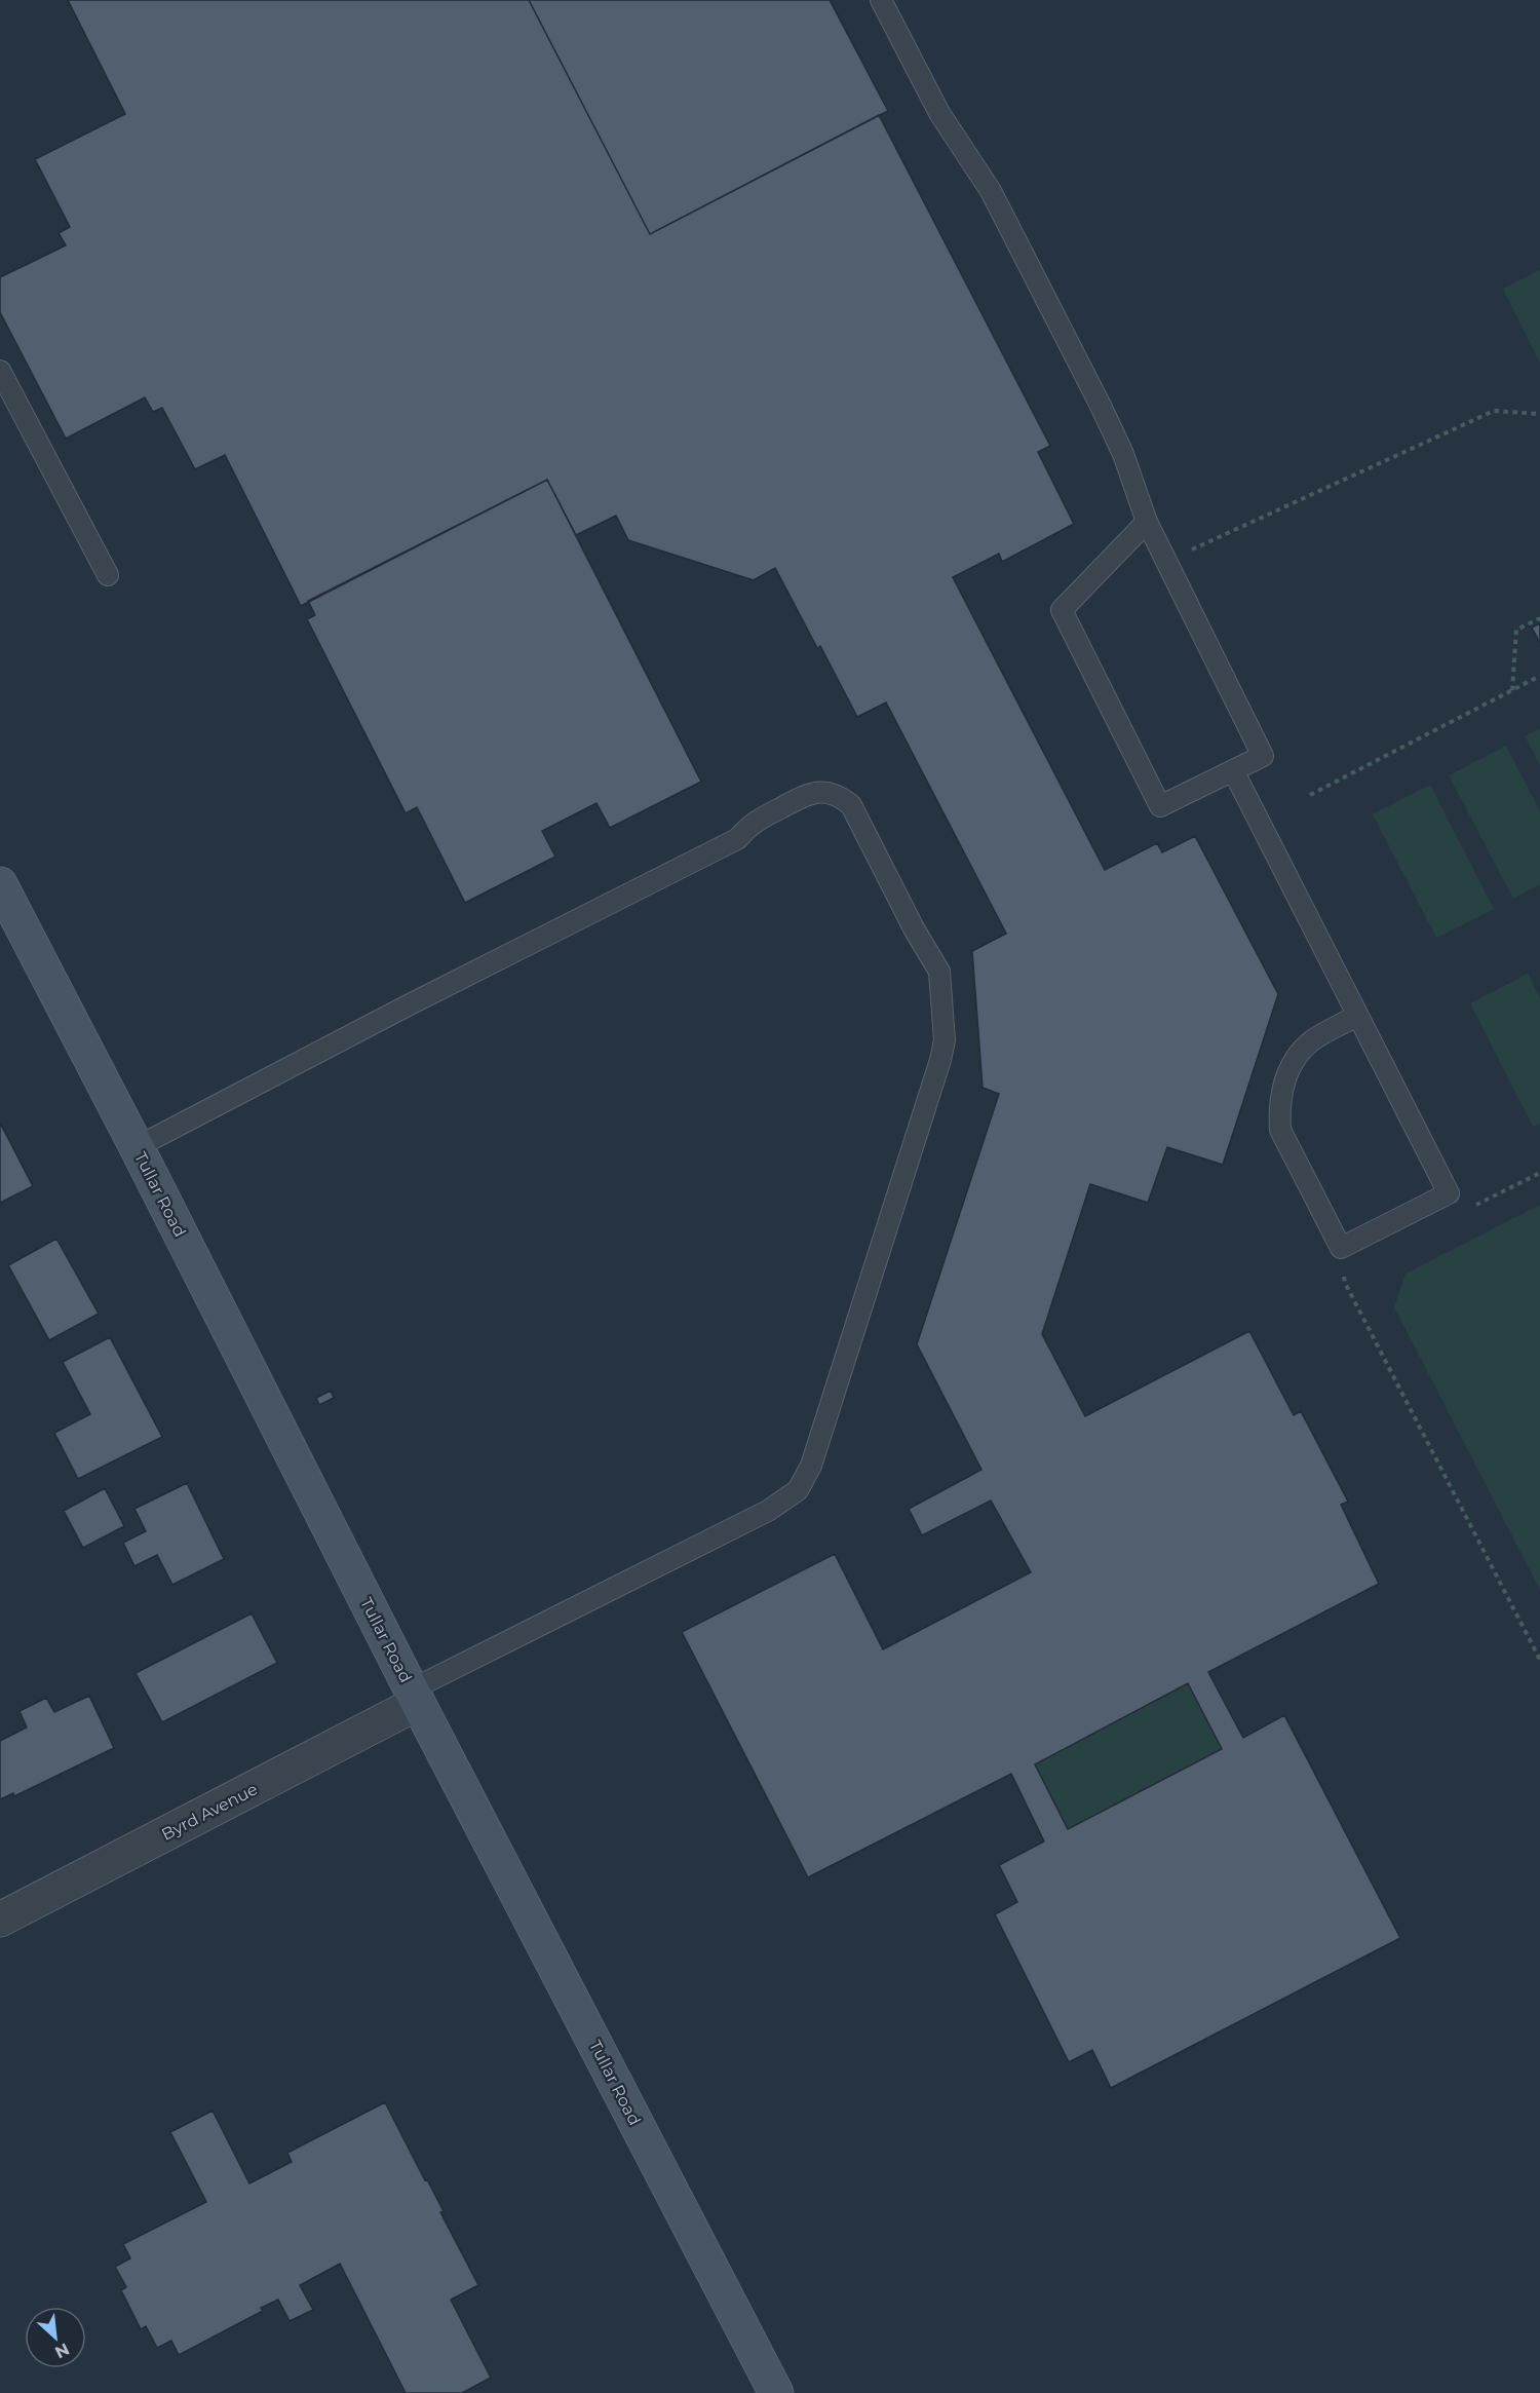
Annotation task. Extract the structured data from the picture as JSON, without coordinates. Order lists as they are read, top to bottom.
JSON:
{
  "streets": {
    "main road": ["Tullar Road"],
    "street": ["Byrd Avenue"]
  },
  "crossings": [
    ["Tullar Road", "Byrd Avenue"]
  ],
  "north": "bottom right"
}
